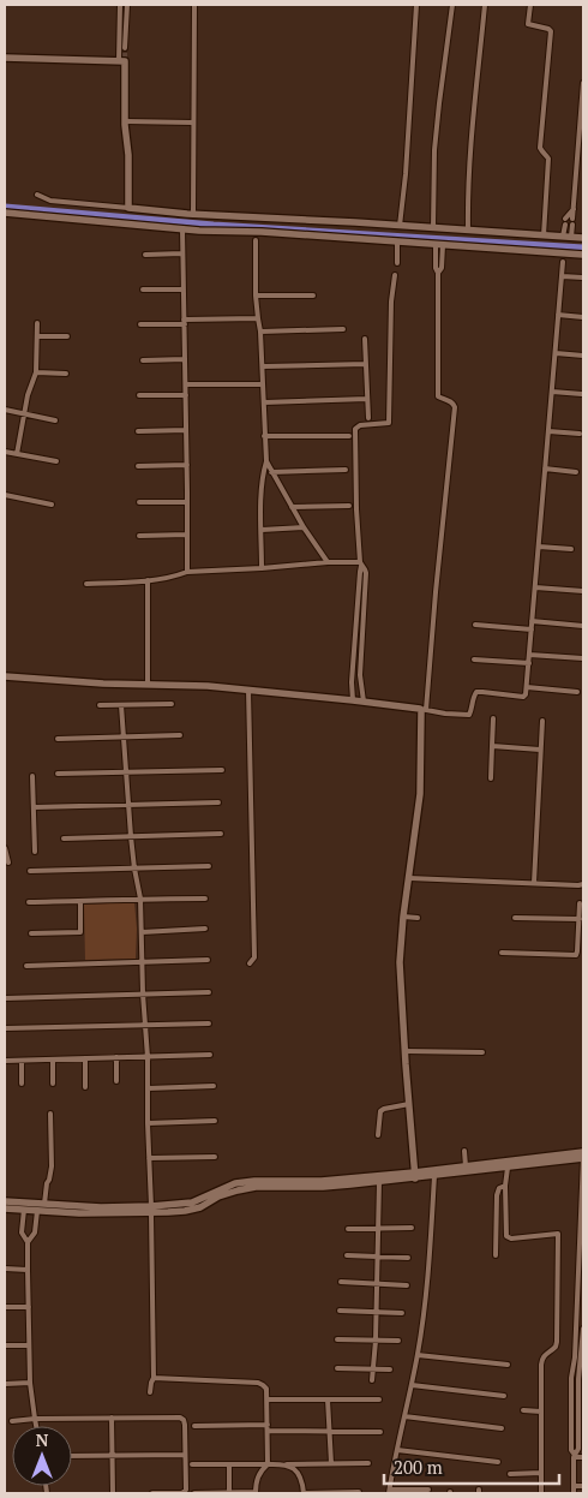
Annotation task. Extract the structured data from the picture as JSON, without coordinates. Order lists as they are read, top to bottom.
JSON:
{
  "scale_bar": "200 m",
  "north": "top"
}
